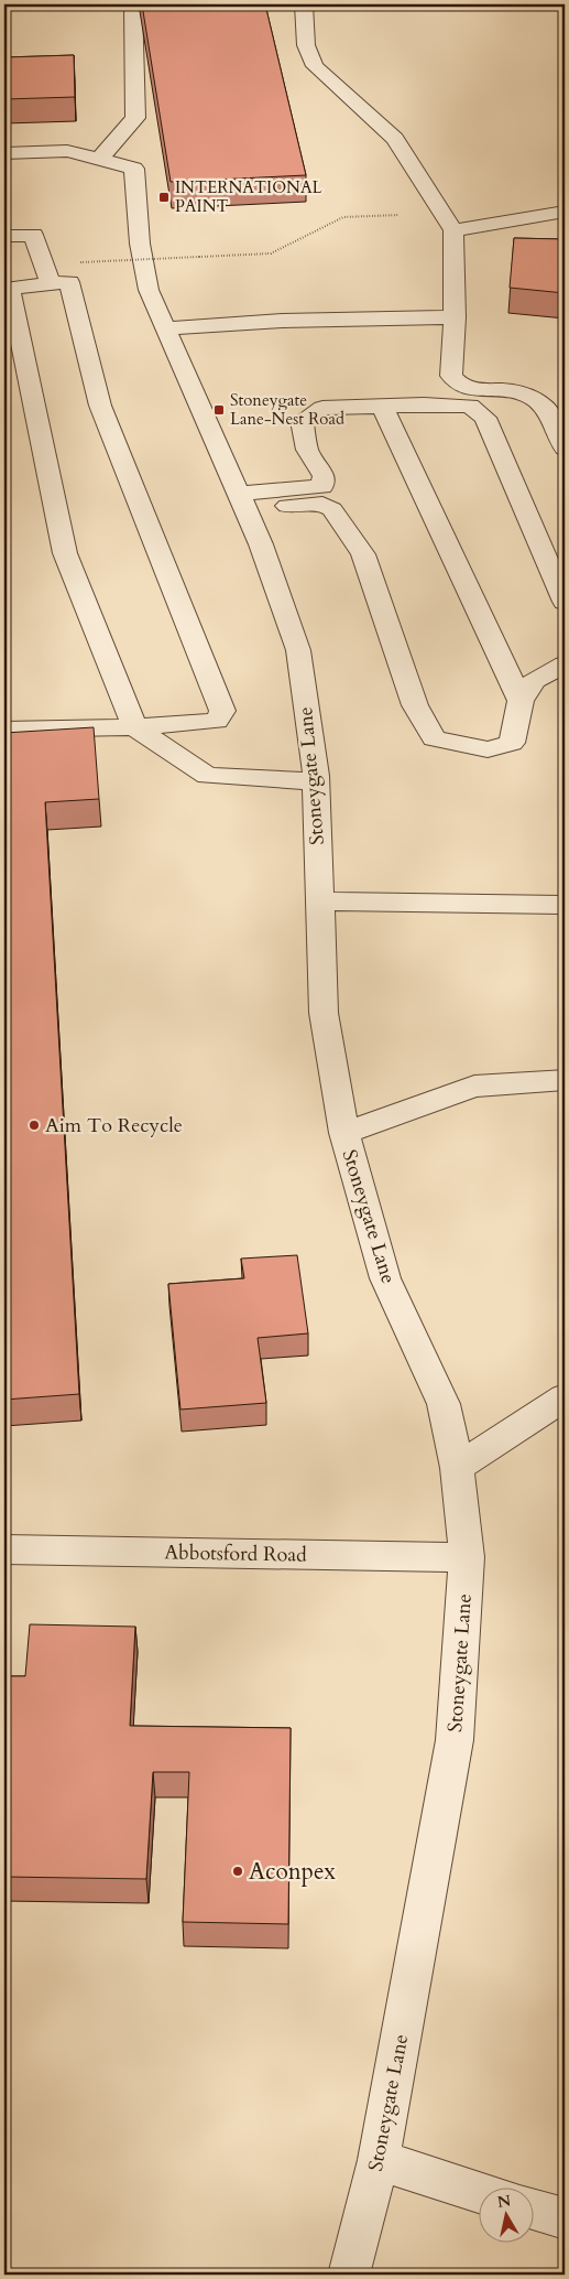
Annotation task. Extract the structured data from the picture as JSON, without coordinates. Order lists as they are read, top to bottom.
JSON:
{
  "streets": {
    "street": ["Stoneygate Lane", "Abbotsford Road"]
  },
  "crossings": [
    ["Stoneygate Lane", "Abbotsford Road"]
  ],
  "places": {
    "transit": ["INTERNATIONAL PAINT", "Stoneygate Lane-Nest Road"],
    "other": ["Aim To Recycle", "Aconpex"]
  },
  "north": "top"
}
